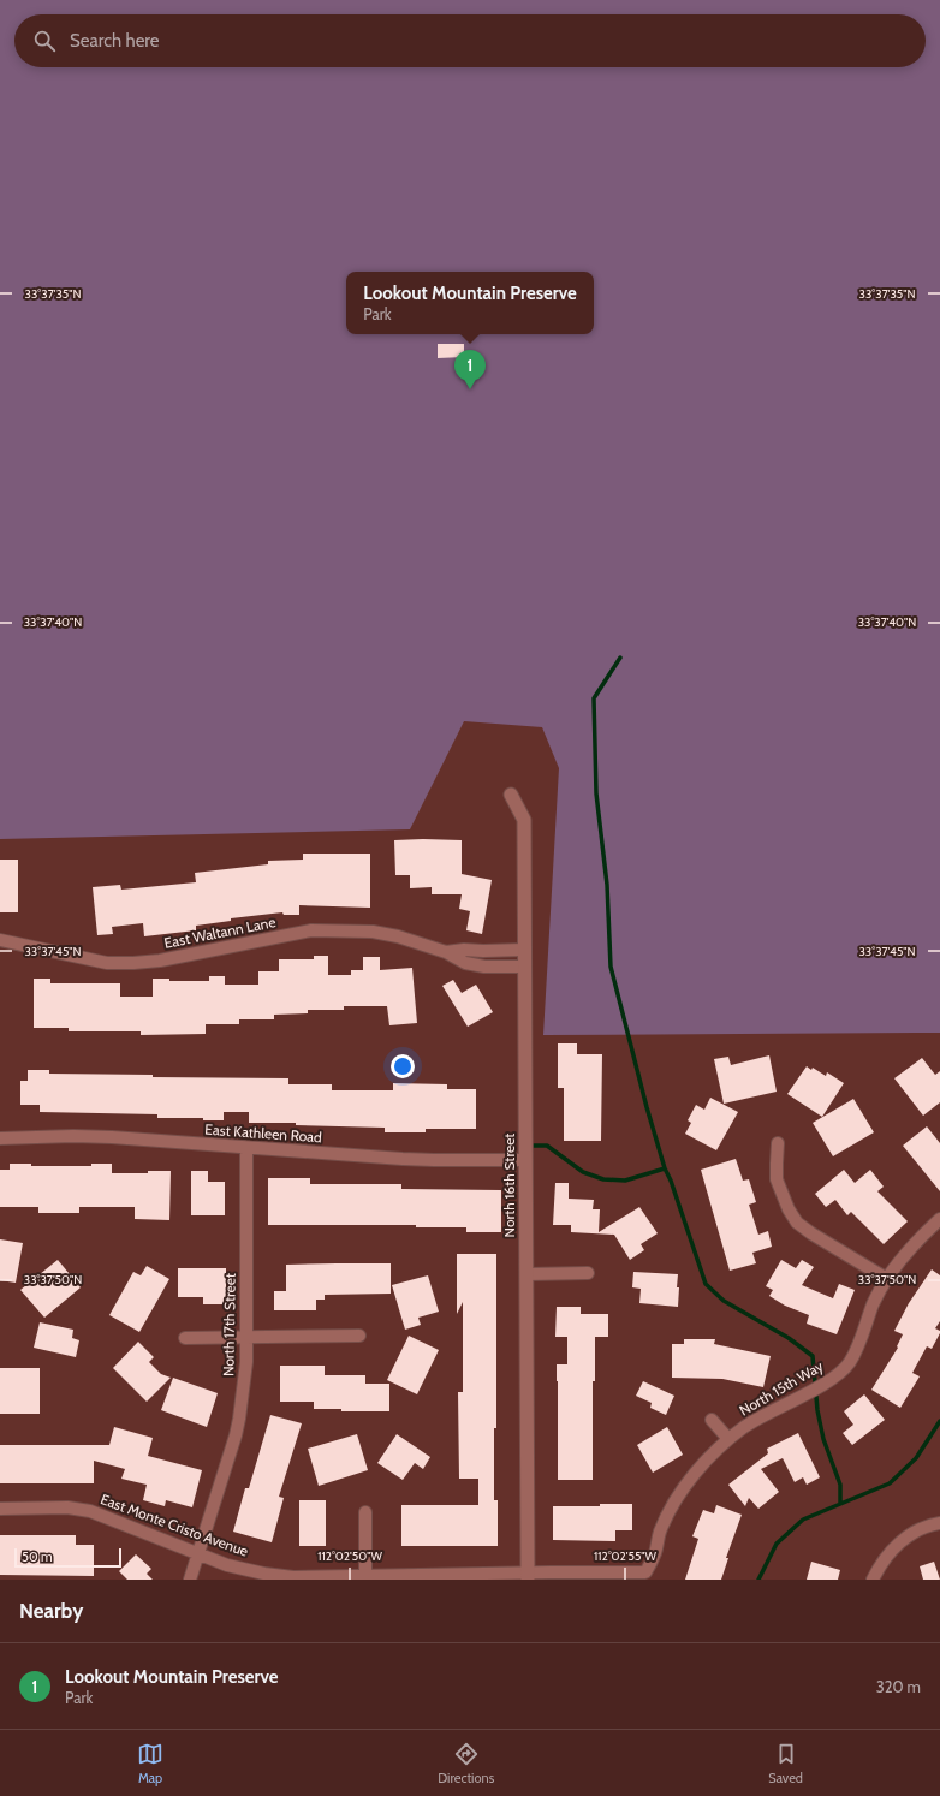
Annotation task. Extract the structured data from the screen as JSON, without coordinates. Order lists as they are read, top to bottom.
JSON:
{
  "streets": {
    "street": [
      "East Waltann Lane",
      "East Kathleen Road",
      "North 16th Street",
      "North 17th Street",
      "North 15th Way",
      "East Monte Cristo Avenue"
    ]
  },
  "crossings": [
    ["East Waltann Lane", "North 16th Street"],
    ["East Kathleen Road", "North 16th Street"],
    ["East Kathleen Road", "North 17th Street"],
    ["North 16th Street", "East Monte Cristo Avenue"],
    ["North 17th Street", "East Monte Cristo Avenue"],
    ["North 15th Way", "East Monte Cristo Avenue"]
  ],
  "scale_bar": "50 m",
  "page": {
    "search": "Search here",
    "popup": ["Lookout Mountain Preserve", "Park"],
    "pins": "1",
    "scale": "50 m",
    "heading": "Nearby",
    "list": [
      {
        "mark": "1",
        "name": "Lookout Mountain Preserve",
        "note": "Park",
        "value": "320 m"
      }
    ],
    "nav": ["Map", "Directions", "Saved"]
  },
  "coordinates": [
    "33°37'35\"N",
    "33°37'40\"N",
    "33°37'45\"N",
    "33°37'50\"N",
    "112°02'50\"W",
    "112°02'55\"W"
  ]
}
